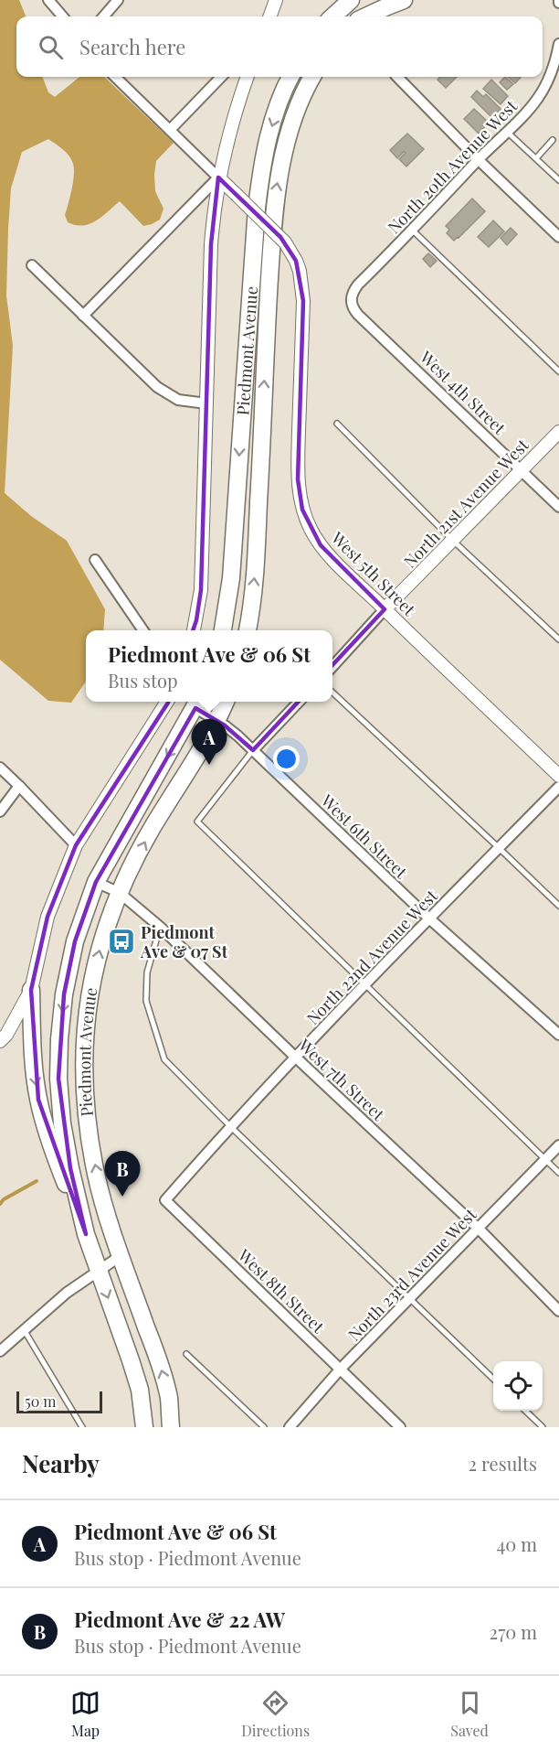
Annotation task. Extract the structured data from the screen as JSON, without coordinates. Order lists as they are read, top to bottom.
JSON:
{
  "streets": {
    "highway": ["Piedmont Avenue"],
    "street": [
      "North 20th Avenue West",
      "West 4th Street",
      "North 21st Avenue West",
      "West 5th Street",
      "West 6th Street",
      "North 22nd Avenue West",
      "West 7th Street",
      "North 23rd Avenue West",
      "West 8th Street"
    ]
  },
  "crossings": [
    ["North 20th Avenue West", "West 4th Street"],
    ["Piedmont Avenue", "West 6th Street"],
    ["Piedmont Avenue", "West 7th Street"],
    ["West 4th Street", "North 21st Avenue West"],
    ["North 21st Avenue West", "West 5th Street"],
    ["West 6th Street", "North 22nd Avenue West"],
    ["North 22nd Avenue West", "West 7th Street"],
    ["North 22nd Avenue West", "West 8th Street"],
    ["West 7th Street", "North 23rd Avenue West"],
    ["North 23rd Avenue West", "West 8th Street"]
  ],
  "places": {
    "bus stop": ["Piedmont Ave & 07 St"]
  },
  "scale_bar": "50 m",
  "page": {
    "search": "Search here",
    "popup": ["Piedmont Ave & 06 St", "Bus stop"],
    "pins": ["A", "B"],
    "scale": "50 m",
    "heading": ["Nearby", "2 results"],
    "list": [
      {
        "mark": "A",
        "name": "Piedmont Ave & 06 St",
        "note": "Bus stop · Piedmont Avenue",
        "value": "40 m"
      },
      {
        "mark": "B",
        "name": "Piedmont Ave & 22 AW",
        "note": "Bus stop · Piedmont Avenue",
        "value": "270 m"
      }
    ],
    "nav": ["Map", "Directions", "Saved"]
  }
}
